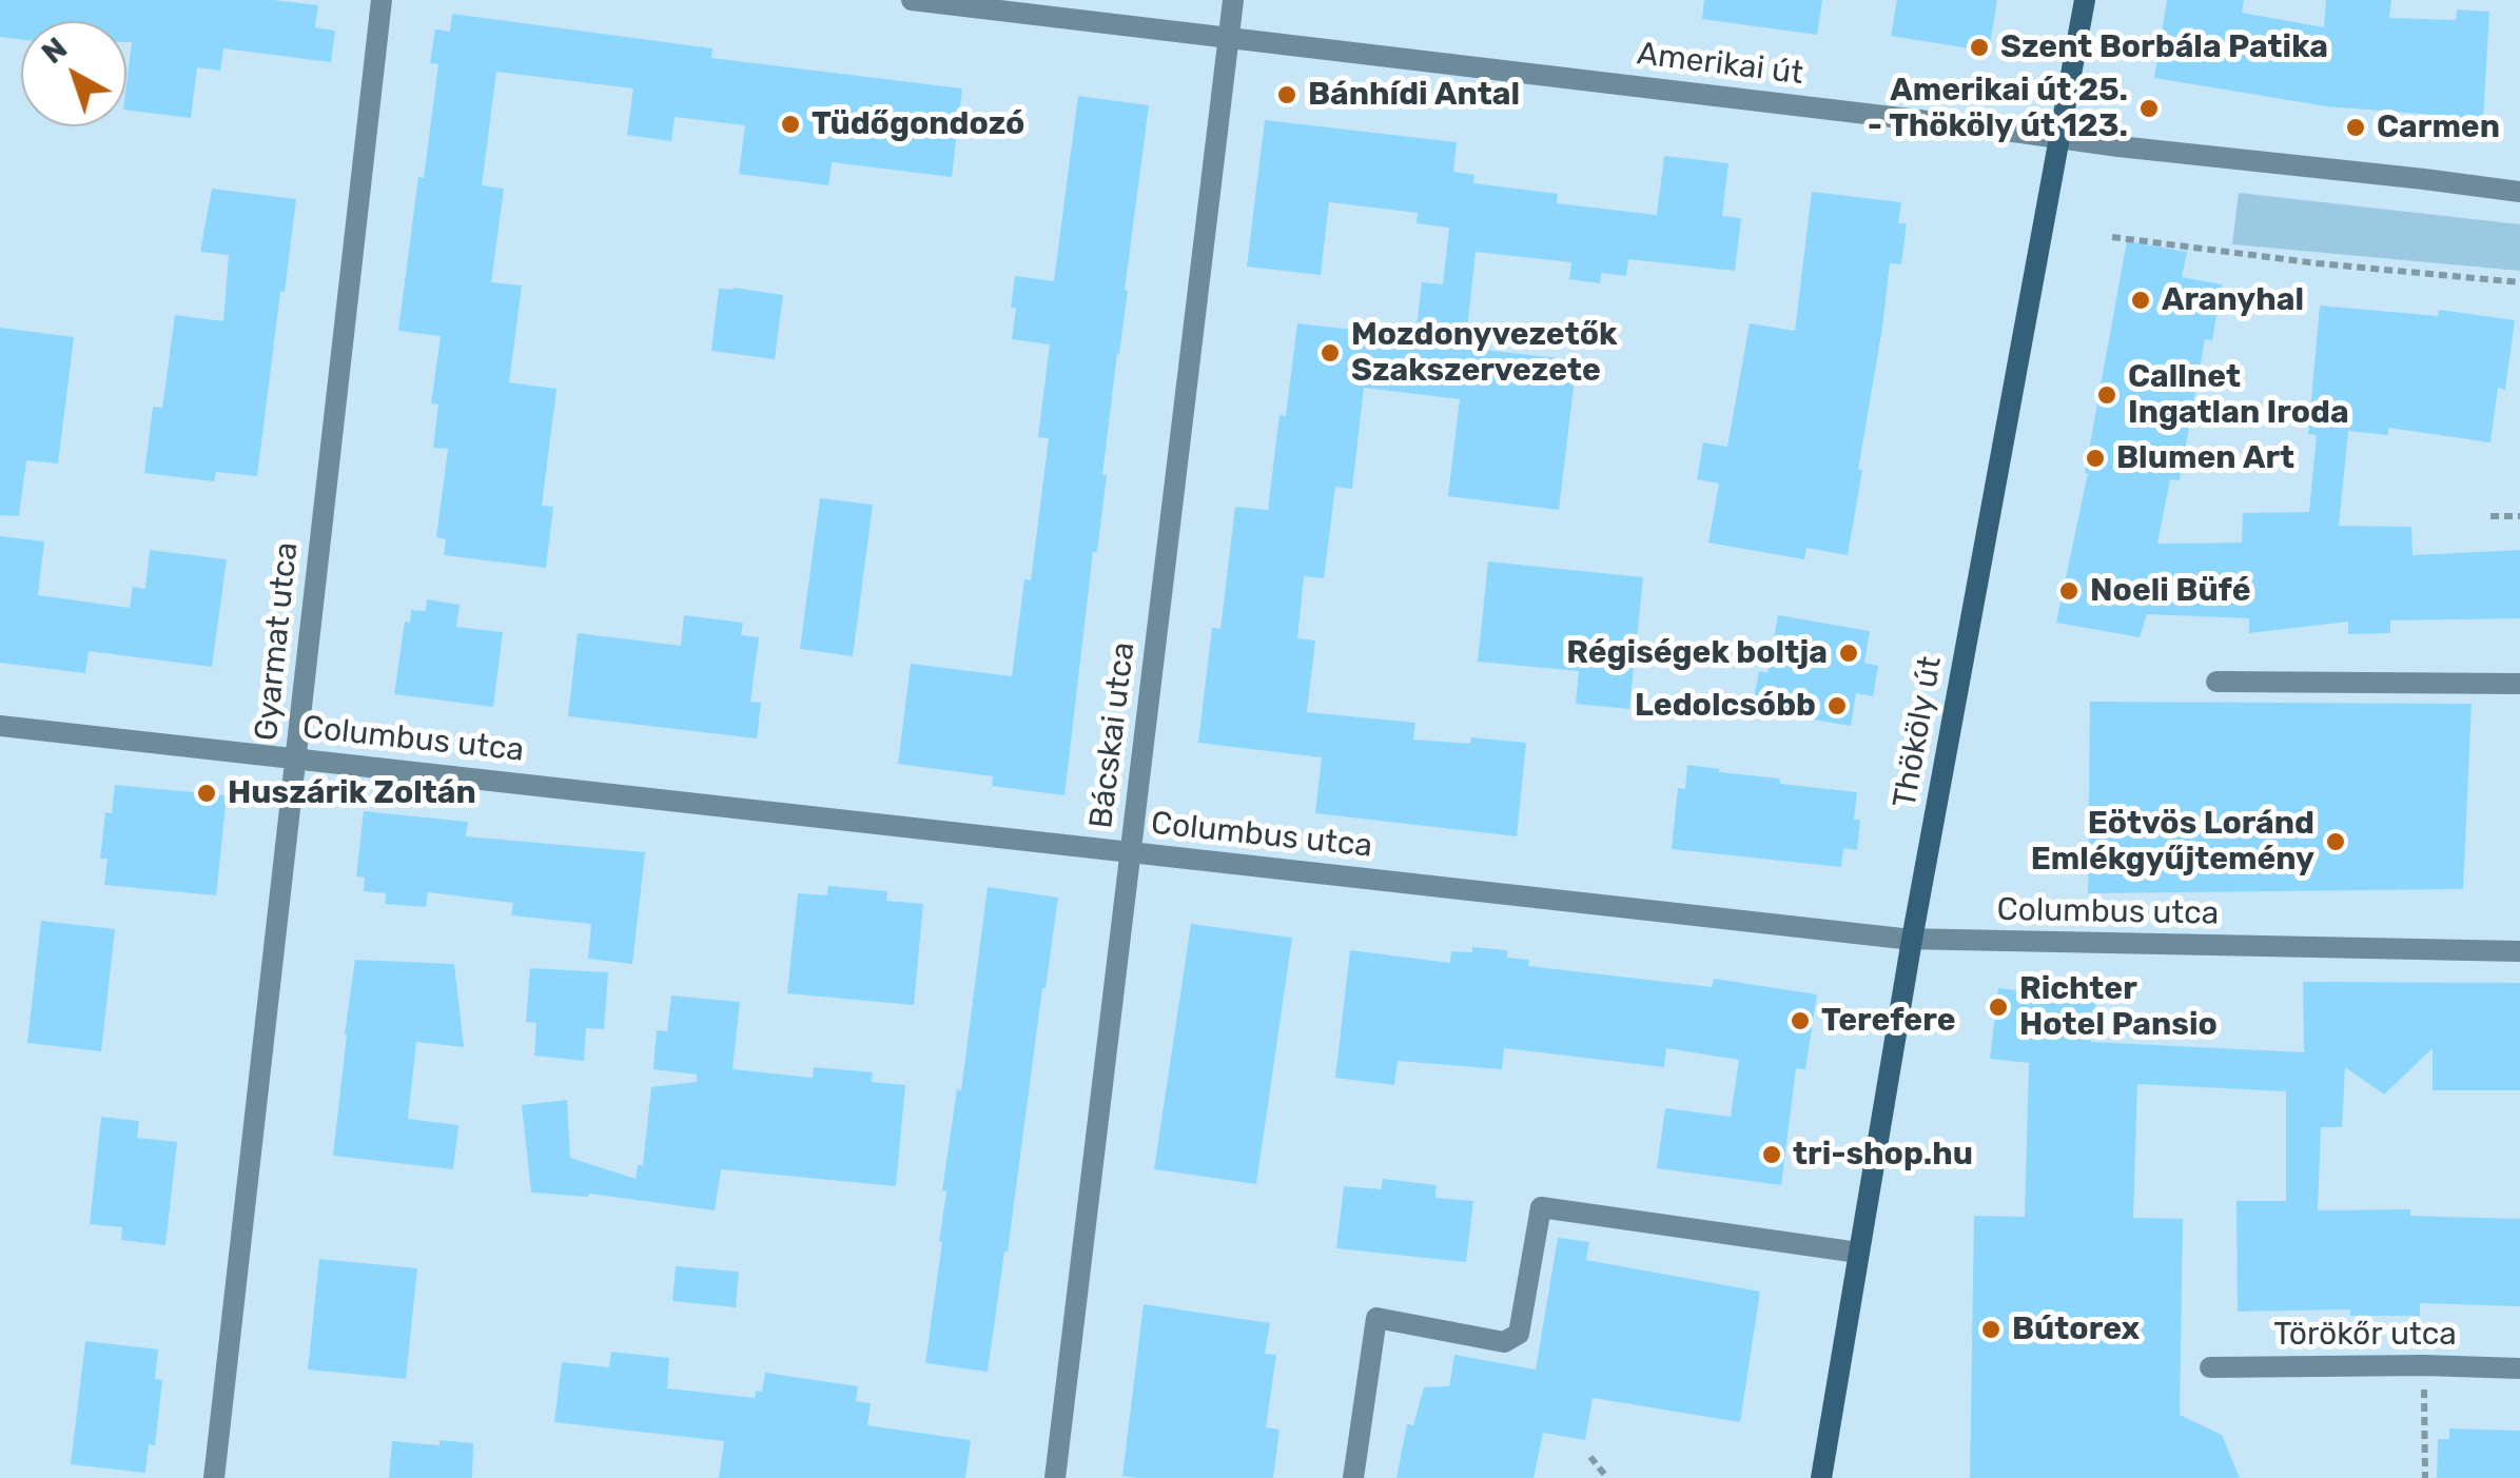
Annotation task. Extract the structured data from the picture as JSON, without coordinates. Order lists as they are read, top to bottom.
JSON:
{
  "streets": {
    "main road": ["Thököly út"],
    "street": [
      "Amerikai út",
      "Gyarmat utca",
      "Bácskai utca",
      "Columbus utca",
      "Törökőr utca"
    ]
  },
  "crossings": [
    ["Amerikai út", "Thököly út"],
    ["Amerikai út", "Bácskai utca"],
    ["Gyarmat utca", "Columbus utca"],
    ["Thököly út", "Columbus utca"],
    ["Bácskai utca", "Columbus utca"]
  ],
  "places": [
    "Szent Borbála Patika",
    "Bánhídi Antal",
    "Amerikai út 25. - Thököly út 123.",
    "Tüdőgondozó",
    "Carmen",
    "Aranyhal",
    "Mozdonyvezetők Szakszervezete",
    "Callnet Ingatlan Iroda",
    "Blumen Art",
    "Noeli Büfé",
    "Régiségek boltja",
    "Ledolcsóbb",
    "Huszárik Zoltán",
    "Eötvös Loránd Emlékgyűjtemény",
    "Richter Hotel Pansio",
    "Terefere",
    "tri-shop.hu",
    "Bútorex"
  ],
  "north": "top left"
}
